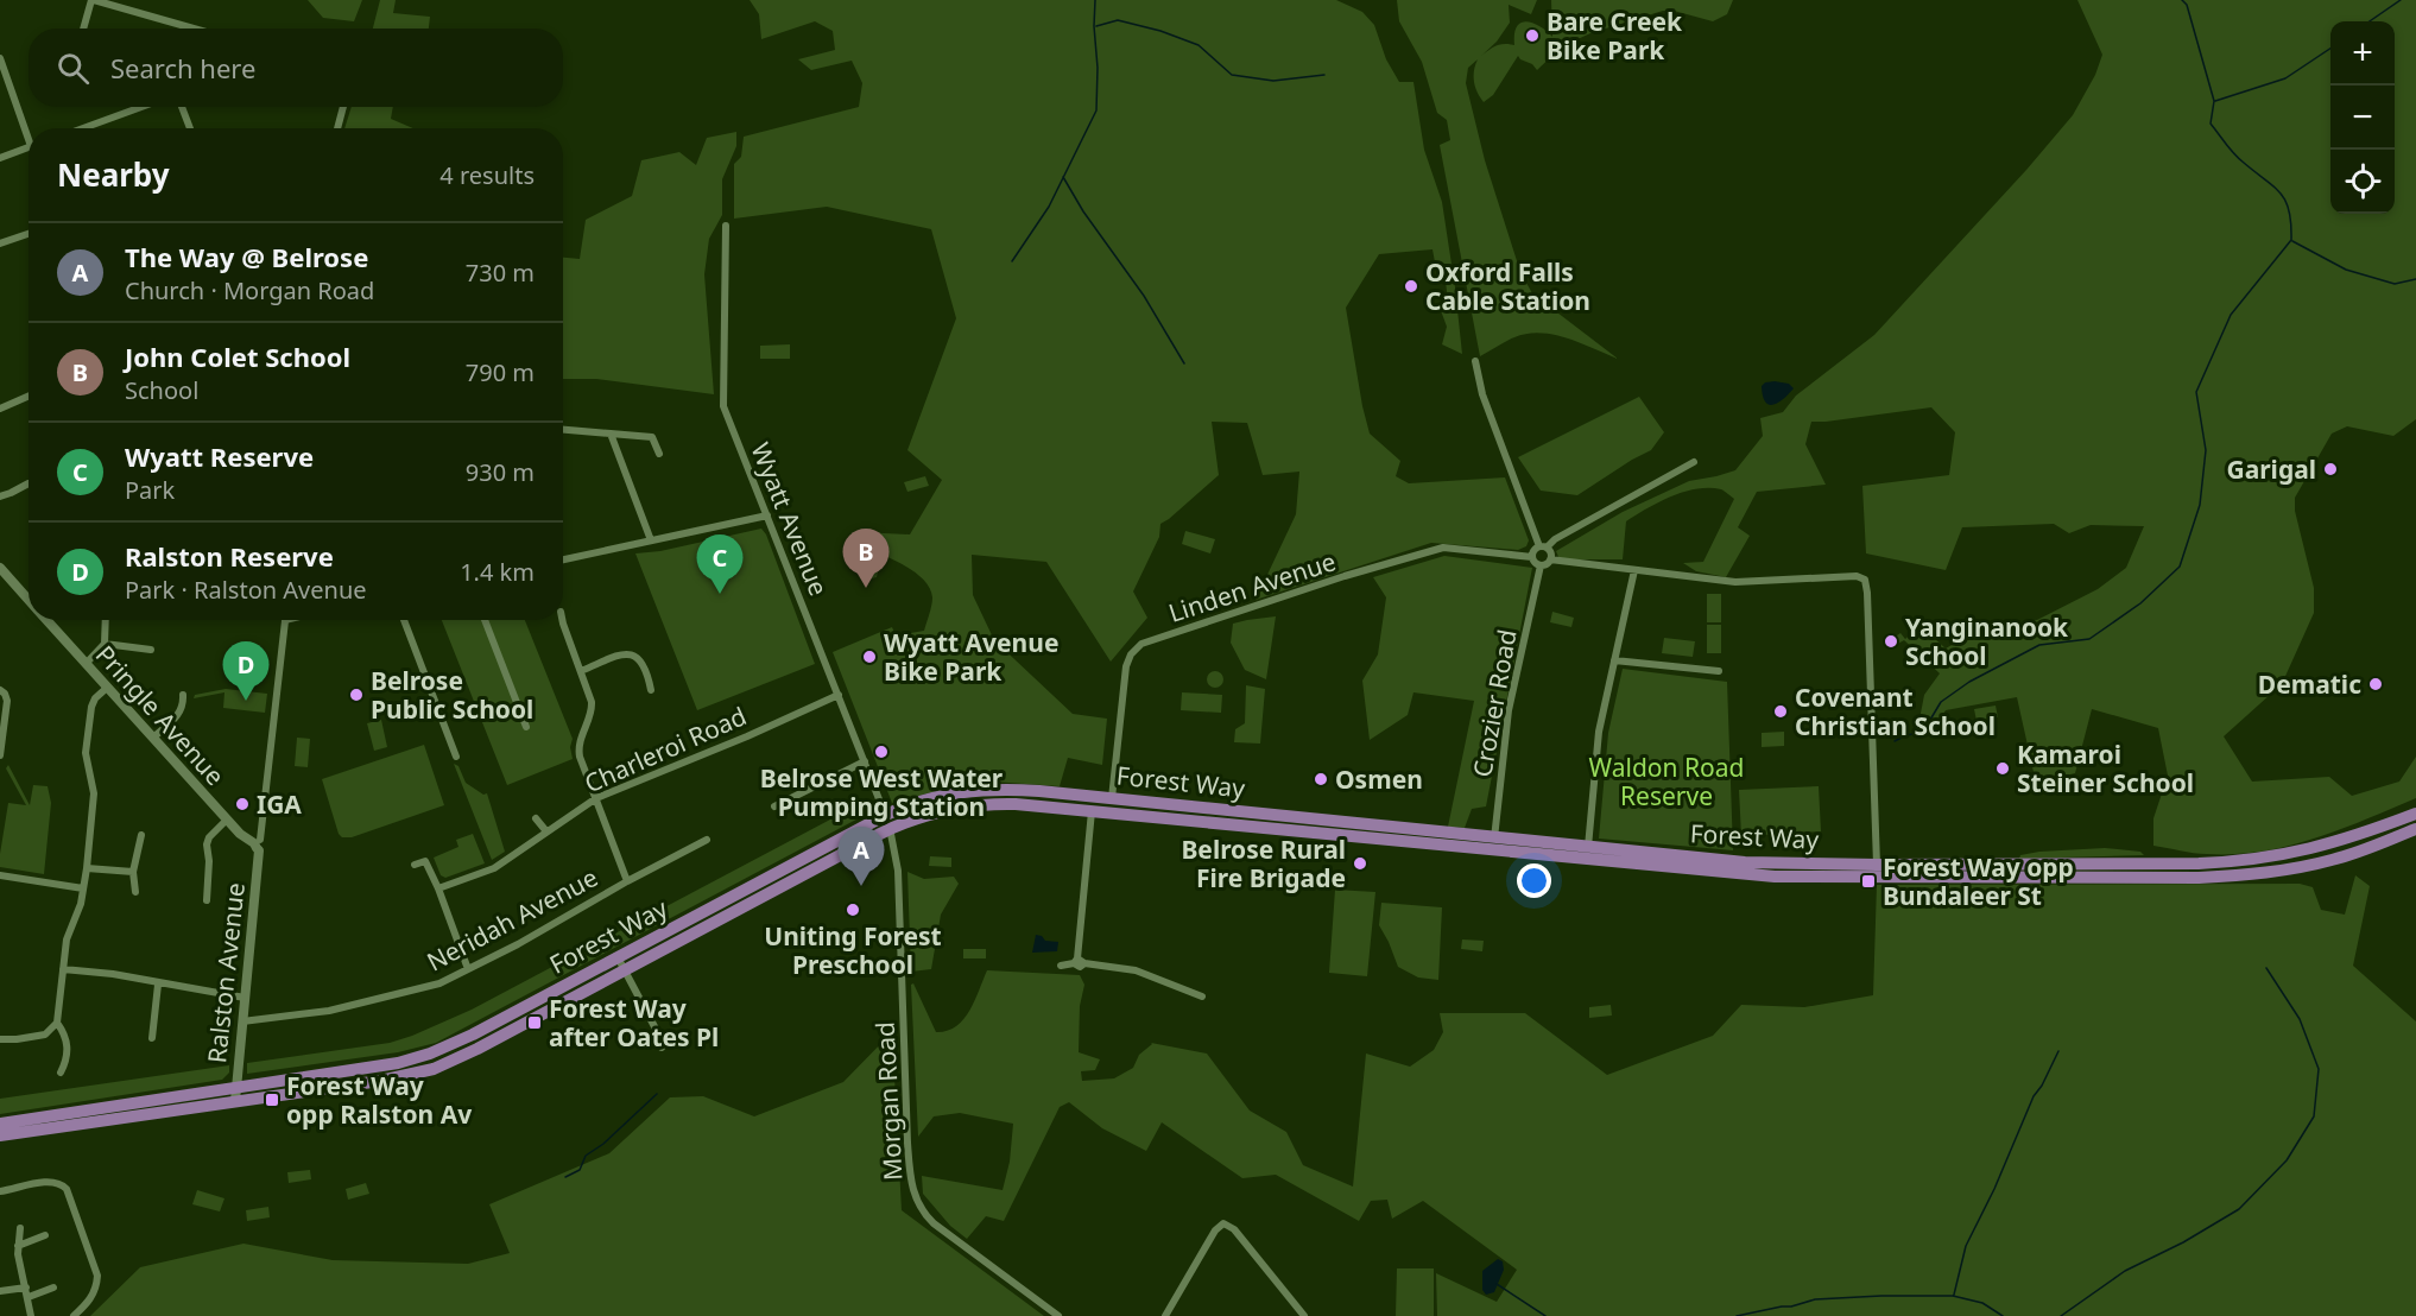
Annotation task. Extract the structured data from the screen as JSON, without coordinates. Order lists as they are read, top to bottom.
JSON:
{
  "streets": {
    "main road": ["Forest Way"],
    "street": [
      "Wyatt Avenue",
      "Linden Avenue",
      "Crozier Road",
      "Pringle Avenue",
      "Charleroi Road",
      "Neridah Avenue",
      "Ralston Avenue",
      "Morgan Road"
    ]
  },
  "crossings": [
    ["Wyatt Avenue", "Charleroi Road"],
    ["Wyatt Avenue", "Forest Way"],
    ["Wyatt Avenue", "Morgan Road"],
    ["Linden Avenue", "Crozier Road"],
    ["Linden Avenue", "Forest Way"],
    ["Crozier Road", "Forest Way"],
    ["Pringle Avenue", "Ralston Avenue"],
    ["Forest Way", "Ralston Avenue"],
    ["Forest Way", "Morgan Road"],
    ["Neridah Avenue", "Ralston Avenue"]
  ],
  "parks": ["Waldon Road Reserve"],
  "places": {
    "other": [
      "Bare Creek Bike Park",
      "Oxford Falls Cable Station",
      "Garigal",
      "Yanginanook School",
      "Wyatt Avenue Bike Park",
      "Dematic",
      "Belrose Public School",
      "Covenant Christian School",
      "Belrose West Water Pumping Station",
      "Kamaroi Steiner School",
      "Osmen",
      "IGA",
      "Belrose Rural Fire Brigade",
      "Uniting Forest Preschool"
    ],
    "transit": ["Forest Way opp Bundaleer St", "Forest Way after Oates Pl", "Forest Way opp Ralston Av"]
  },
  "page": {
    "map_buttons": ["+", "−"],
    "search": "Search here",
    "heading": ["Nearby", "4 results"],
    "list": [
      {
        "mark": "A",
        "name": "The Way @ Belrose",
        "note": "Church · Morgan Road",
        "value": "730 m"
      },
      {
        "mark": "B",
        "name": "John Colet School",
        "note": "School",
        "value": "790 m"
      },
      {
        "mark": "C",
        "name": "Wyatt Reserve",
        "note": "Park",
        "value": "930 m"
      },
      {
        "mark": "D",
        "name": "Ralston Reserve",
        "note": "Park · Ralston Avenue",
        "value": "1.4 km"
      }
    ],
    "pins": [
      "B",
      "C",
      "D",
      "A"
    ]
  }
}
